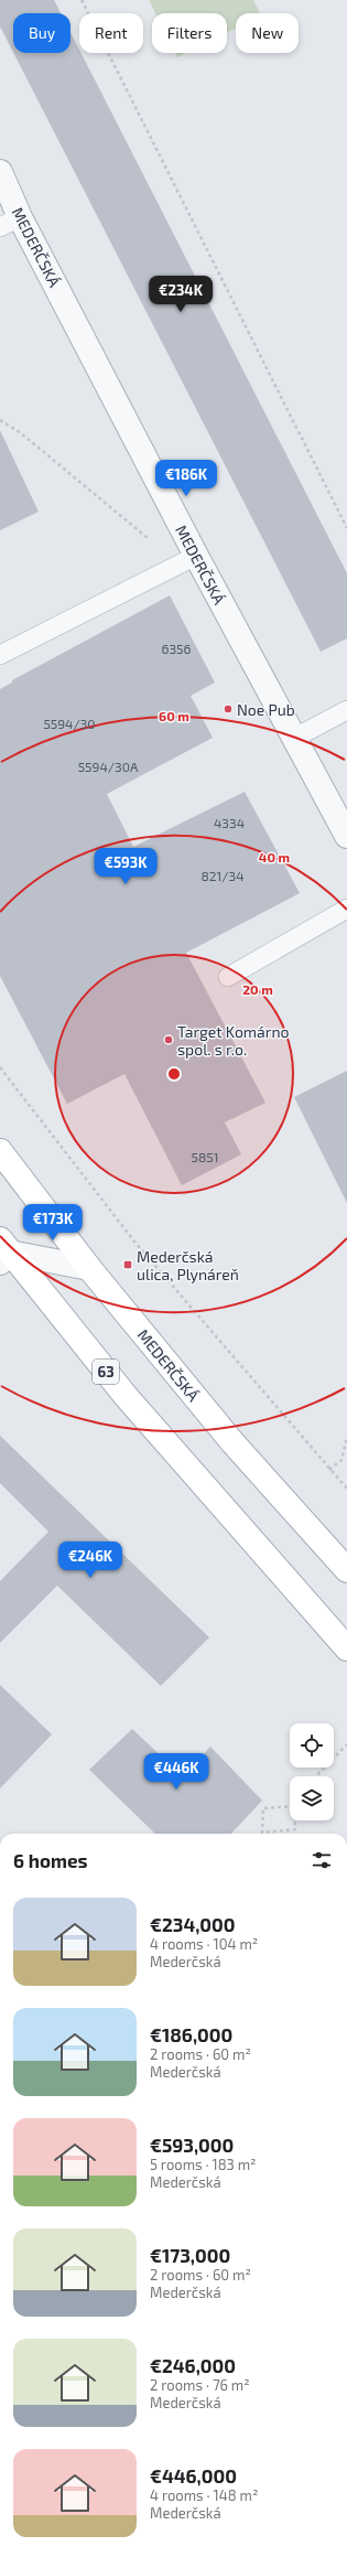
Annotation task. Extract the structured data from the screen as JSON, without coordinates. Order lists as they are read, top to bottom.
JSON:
{
  "streets": {
    "main road": ["MEDERČSKÁ", "63"]
  },
  "places": {
    "other": ["Noe Pub", "Target Komárno spol. s r.o."],
    "transit": ["Mederčská ulica, Plynáreň"]
  },
  "house_numbers": [
    "6356",
    "5594/30",
    "5594/30A",
    "4334",
    "821/34",
    "5851"
  ],
  "page": {
    "chip": [
      "Buy",
      "Rent",
      "Filters",
      "New"
    ],
    "price": [
      "€234K",
      "€186K",
      "€593K",
      "€173K",
      "€246K",
      "€446K"
    ],
    "heading": "6 homes",
    "list": [
      {
        "name": "€234,000",
        "note": "4 rooms · 104 m² · Mederčská"
      },
      {
        "name": "€186,000",
        "note": "2 rooms · 60 m² · Mederčská"
      },
      {
        "name": "€593,000",
        "note": "5 rooms · 183 m² · Mederčská"
      },
      {
        "name": "€173,000",
        "note": "2 rooms · 60 m² · Mederčská"
      },
      {
        "name": "€246,000",
        "note": "2 rooms · 76 m² · Mederčská"
      },
      {
        "name": "€446,000",
        "note": "4 rooms · 148 m² · Mederčská"
      }
    ]
  },
  "rings": ["60 m", "40 m", "20 m"]
}
